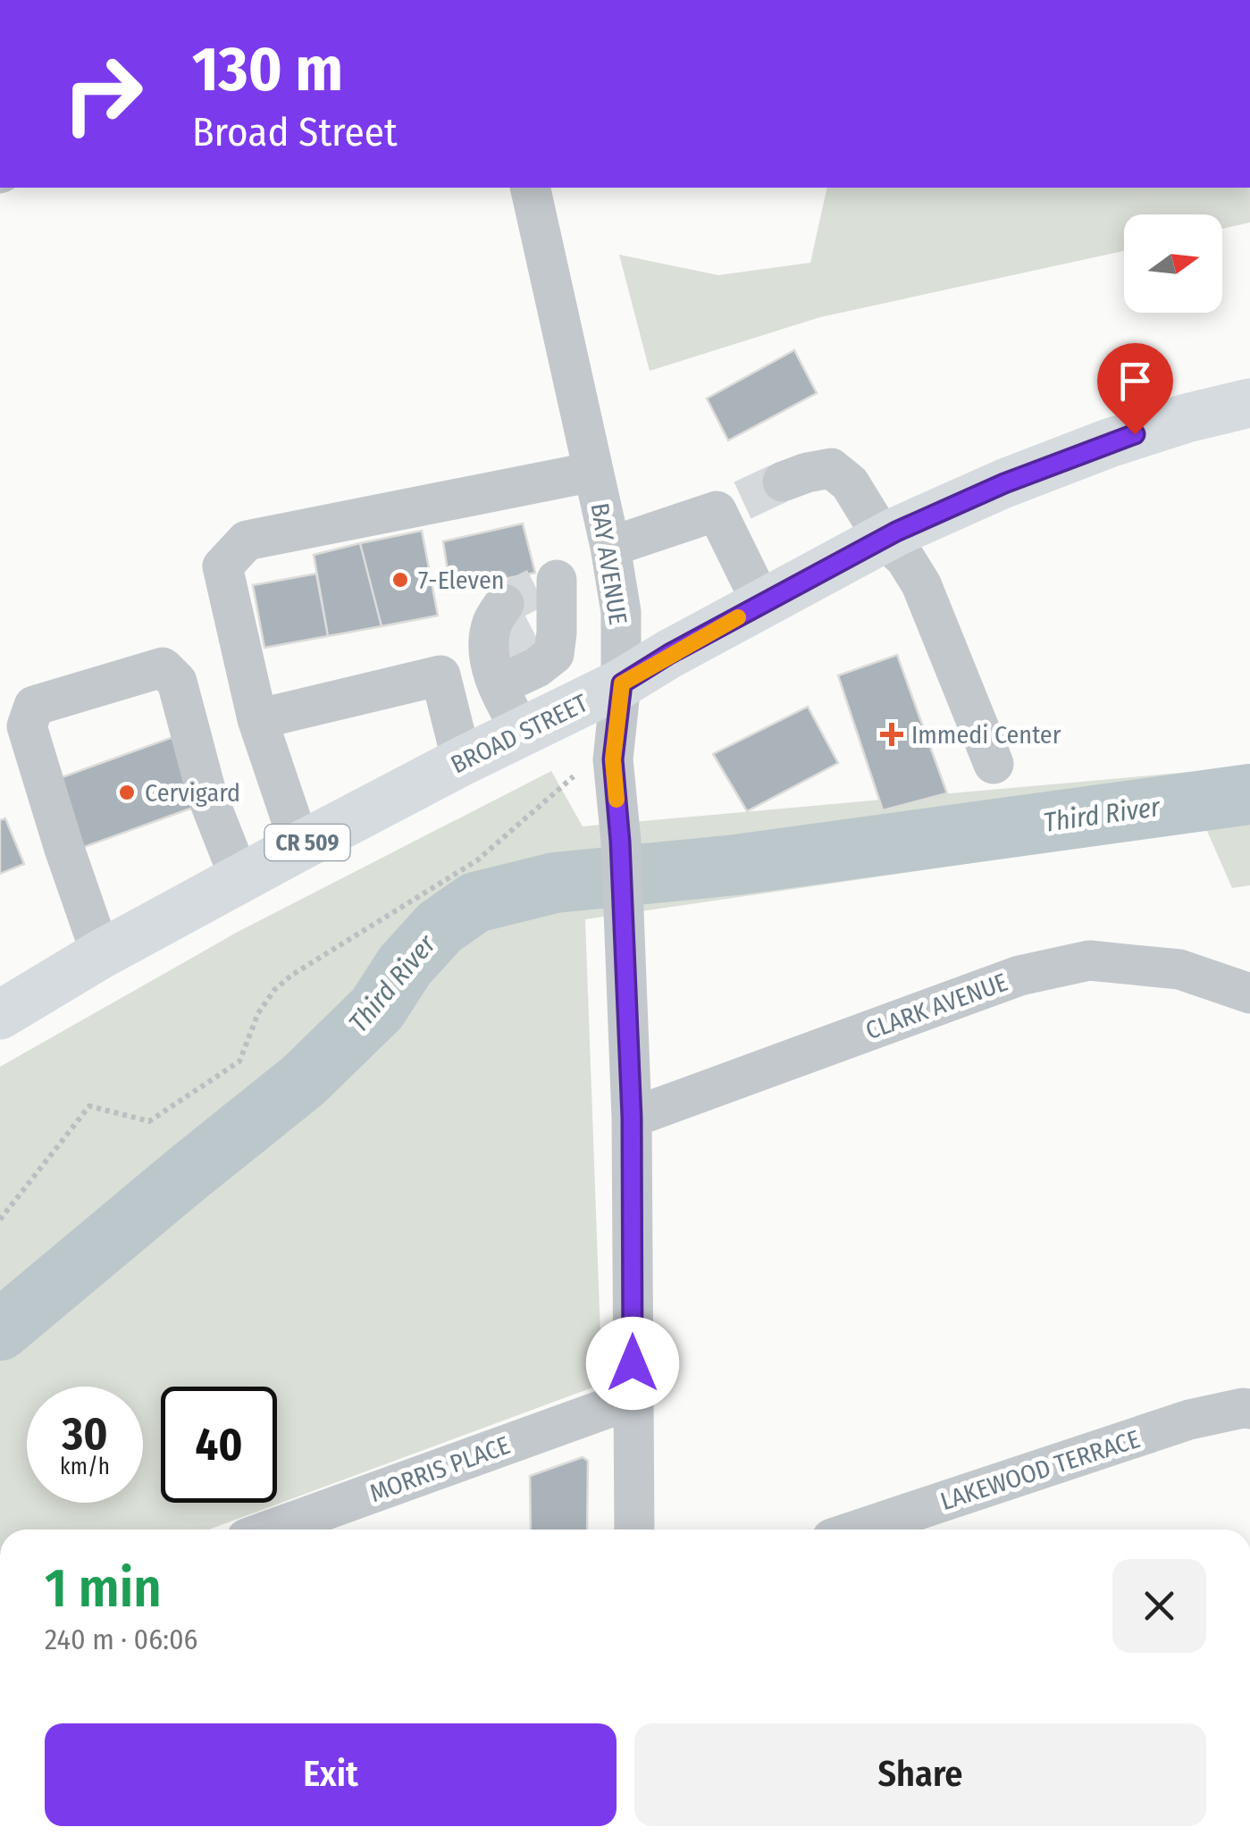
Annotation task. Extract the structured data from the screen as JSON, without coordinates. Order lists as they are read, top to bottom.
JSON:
{
  "streets": {
    "main road": ["BROAD STREET", "CR 509"],
    "street": [
      "BAY AVENUE",
      "CLARK AVENUE",
      "MORRIS PLACE",
      "LAKEWOOD TERRACE"
    ]
  },
  "crossings": [
    ["BAY AVENUE", "BROAD STREET"],
    ["BAY AVENUE", "CLARK AVENUE"],
    ["BAY AVENUE", "MORRIS PLACE"]
  ],
  "water": ["Third River"],
  "places": {
    "other": ["7-Eleven", "Cervigard"],
    "health": ["Immedi Center"]
  },
  "north": "right",
  "page": {
    "turn": ["130 m", "Broad Street"],
    "speed": "30 km/h",
    "limit": "40",
    "heading": ["1 min", "240 m · 06:06"],
    "buttons": ["Exit", "Share"]
  }
}
